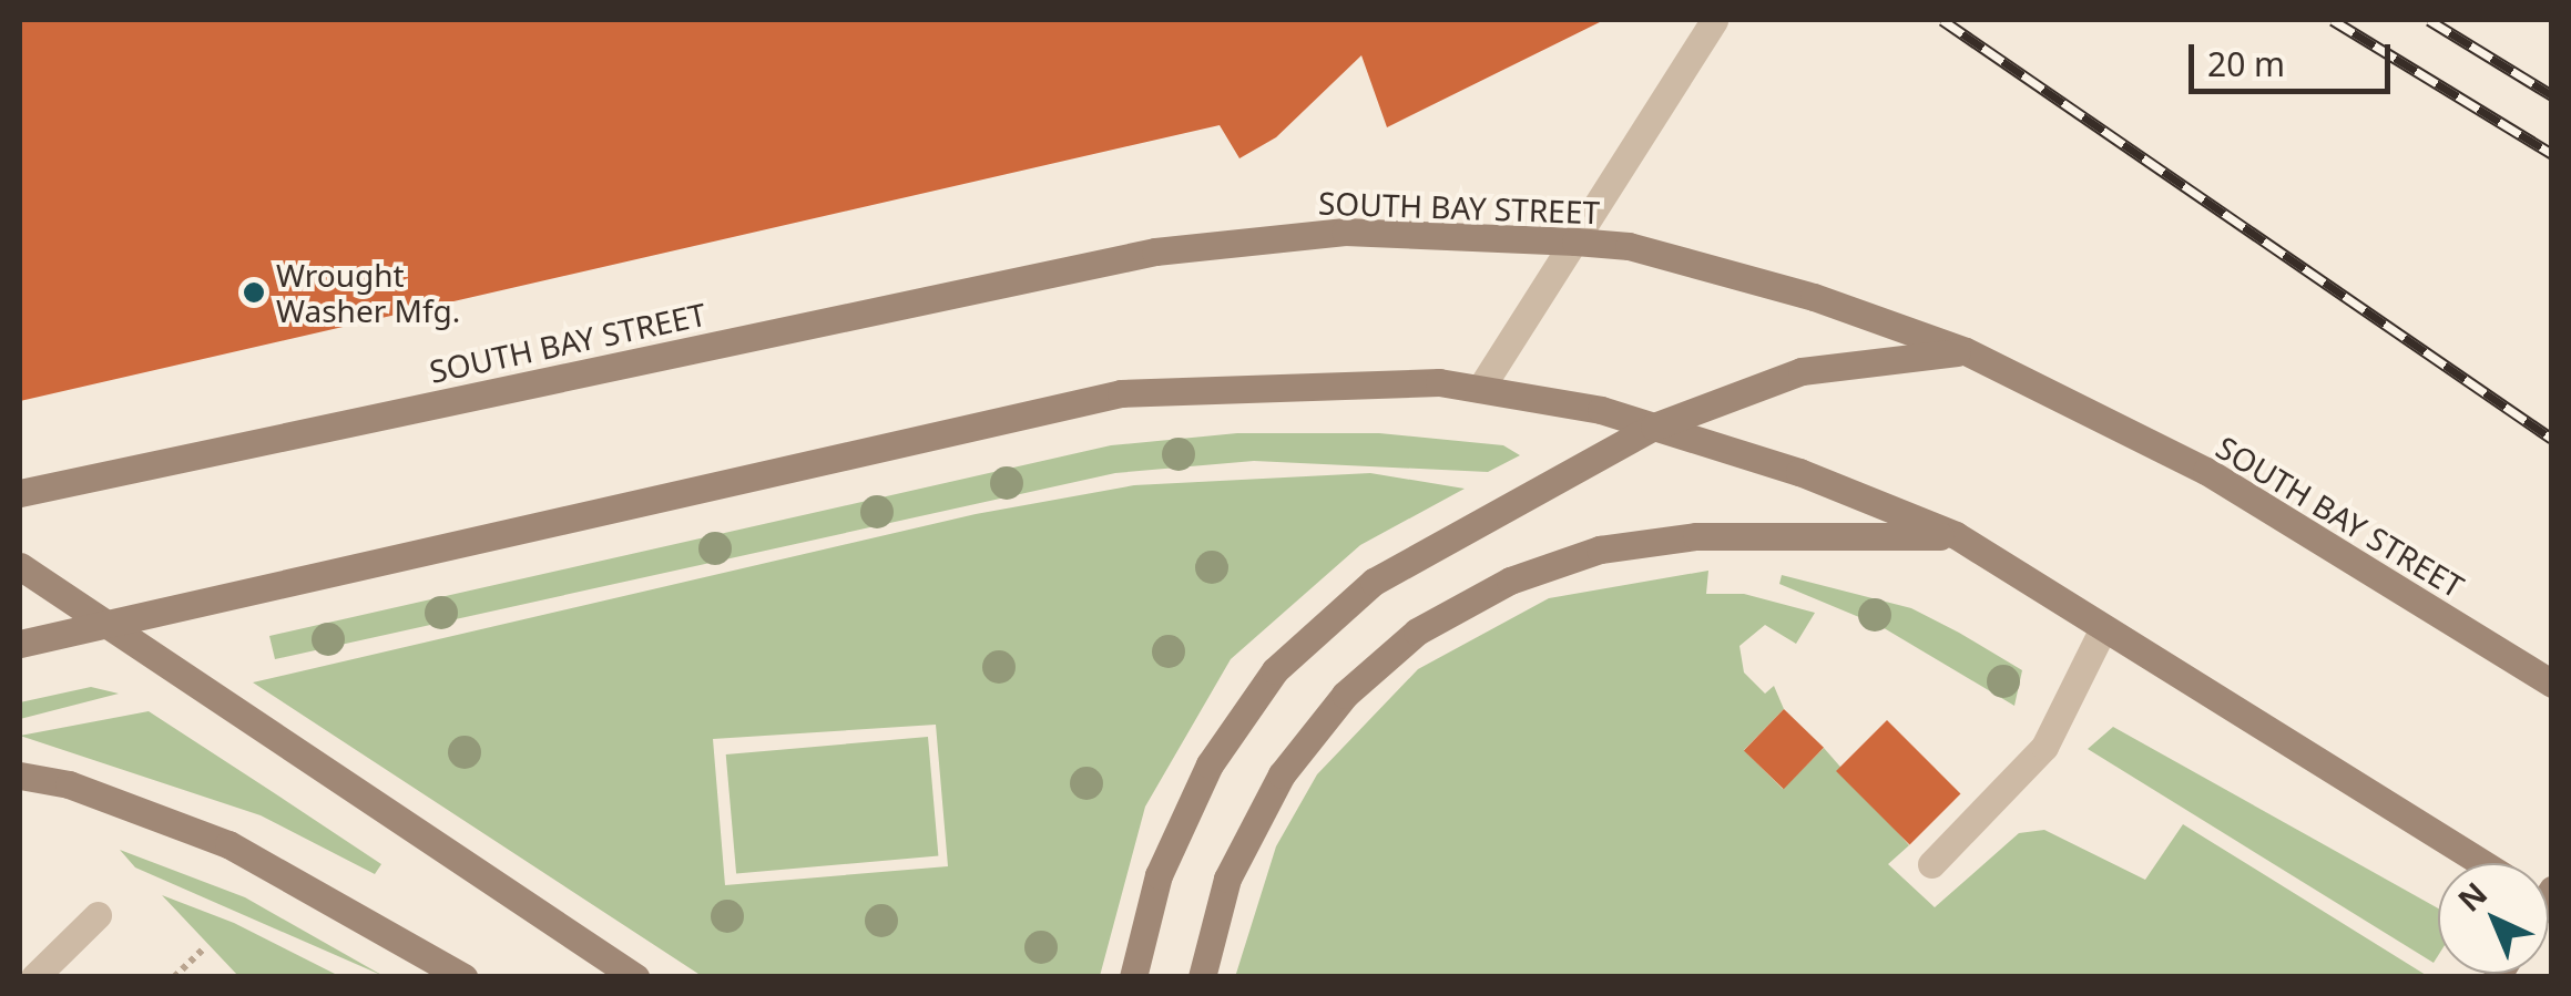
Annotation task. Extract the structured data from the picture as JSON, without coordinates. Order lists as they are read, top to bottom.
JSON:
{
  "streets": {
    "main road": ["SOUTH BAY STREET"]
  },
  "places": ["Wrought Washer Mfg."],
  "scale_bar": "20 m",
  "north": "top left"
}
